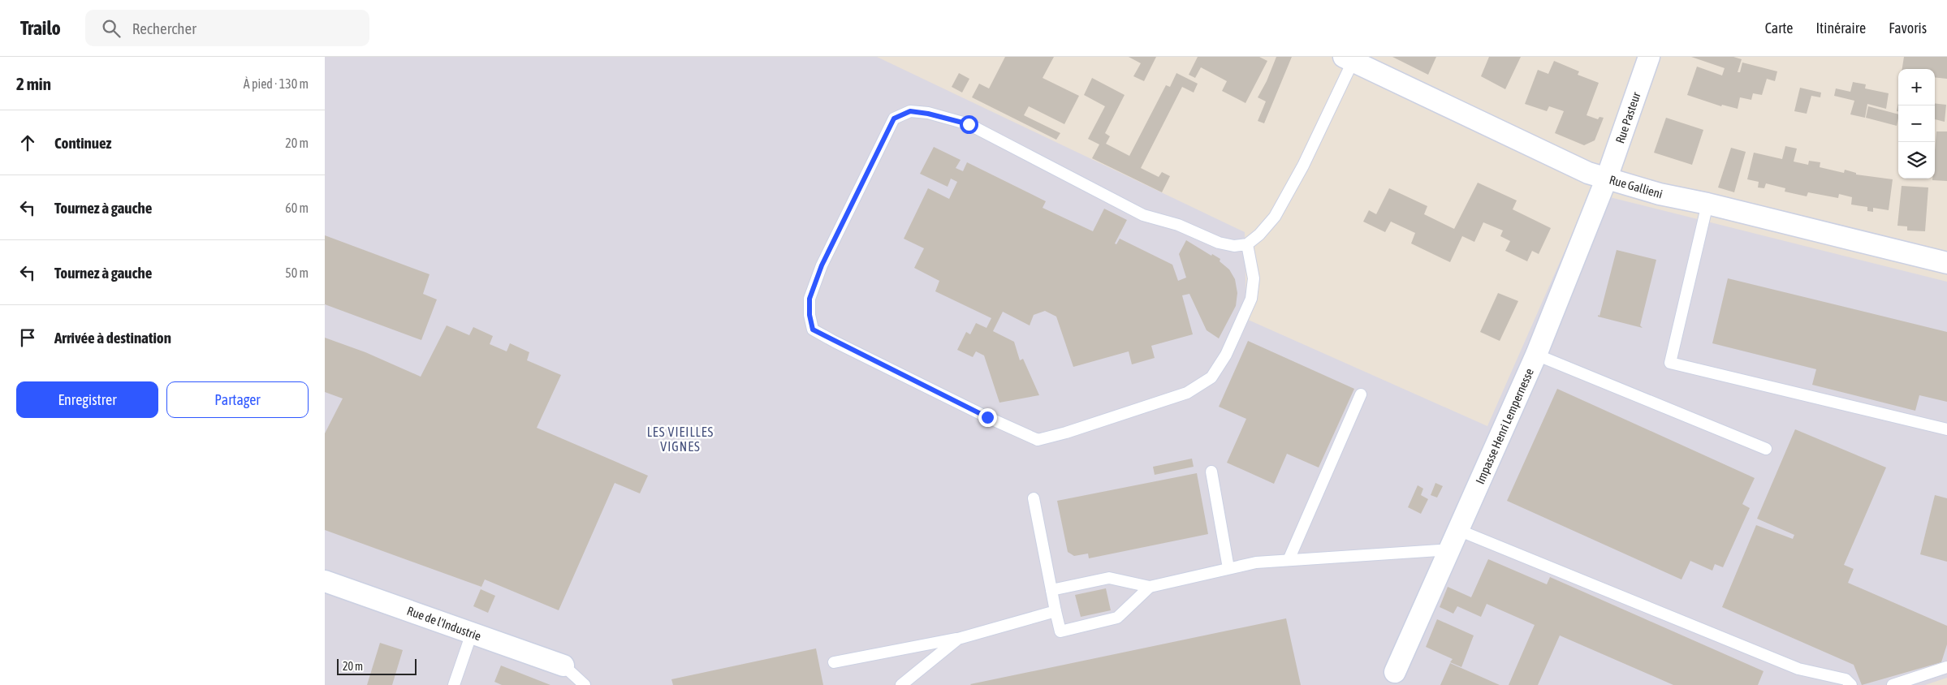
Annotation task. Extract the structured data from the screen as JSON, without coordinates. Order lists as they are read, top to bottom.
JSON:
{
  "streets": {
    "street": [
      "Rue Pasteur",
      "Rue Gallieni",
      "Impasse Henri Lempernesse",
      "Rue de l'Industrie"
    ]
  },
  "crossings": [
    ["Rue Pasteur", "Rue Gallieni"],
    ["Rue Pasteur", "Impasse Henri Lempernesse"],
    ["Rue Gallieni", "Impasse Henri Lempernesse"]
  ],
  "districts": ["LES VIEILLES VIGNES"],
  "scale_bar": "20 m",
  "page": {
    "header": "Trailo",
    "search": "Rechercher",
    "nav": ["Carte", "Itinéraire", "Favoris"],
    "heading": ["2 min", "À pied · 130 m"],
    "map_buttons": ["+", "−"],
    "list": [
      ["Continuez", "20 m"],
      ["Tournez à gauche", "60 m"],
      ["Tournez à gauche", "50 m"],
      "Arrivée à destination"
    ],
    "buttons": ["Enregistrer", "Partager"],
    "scale": "20 m"
  }
}
